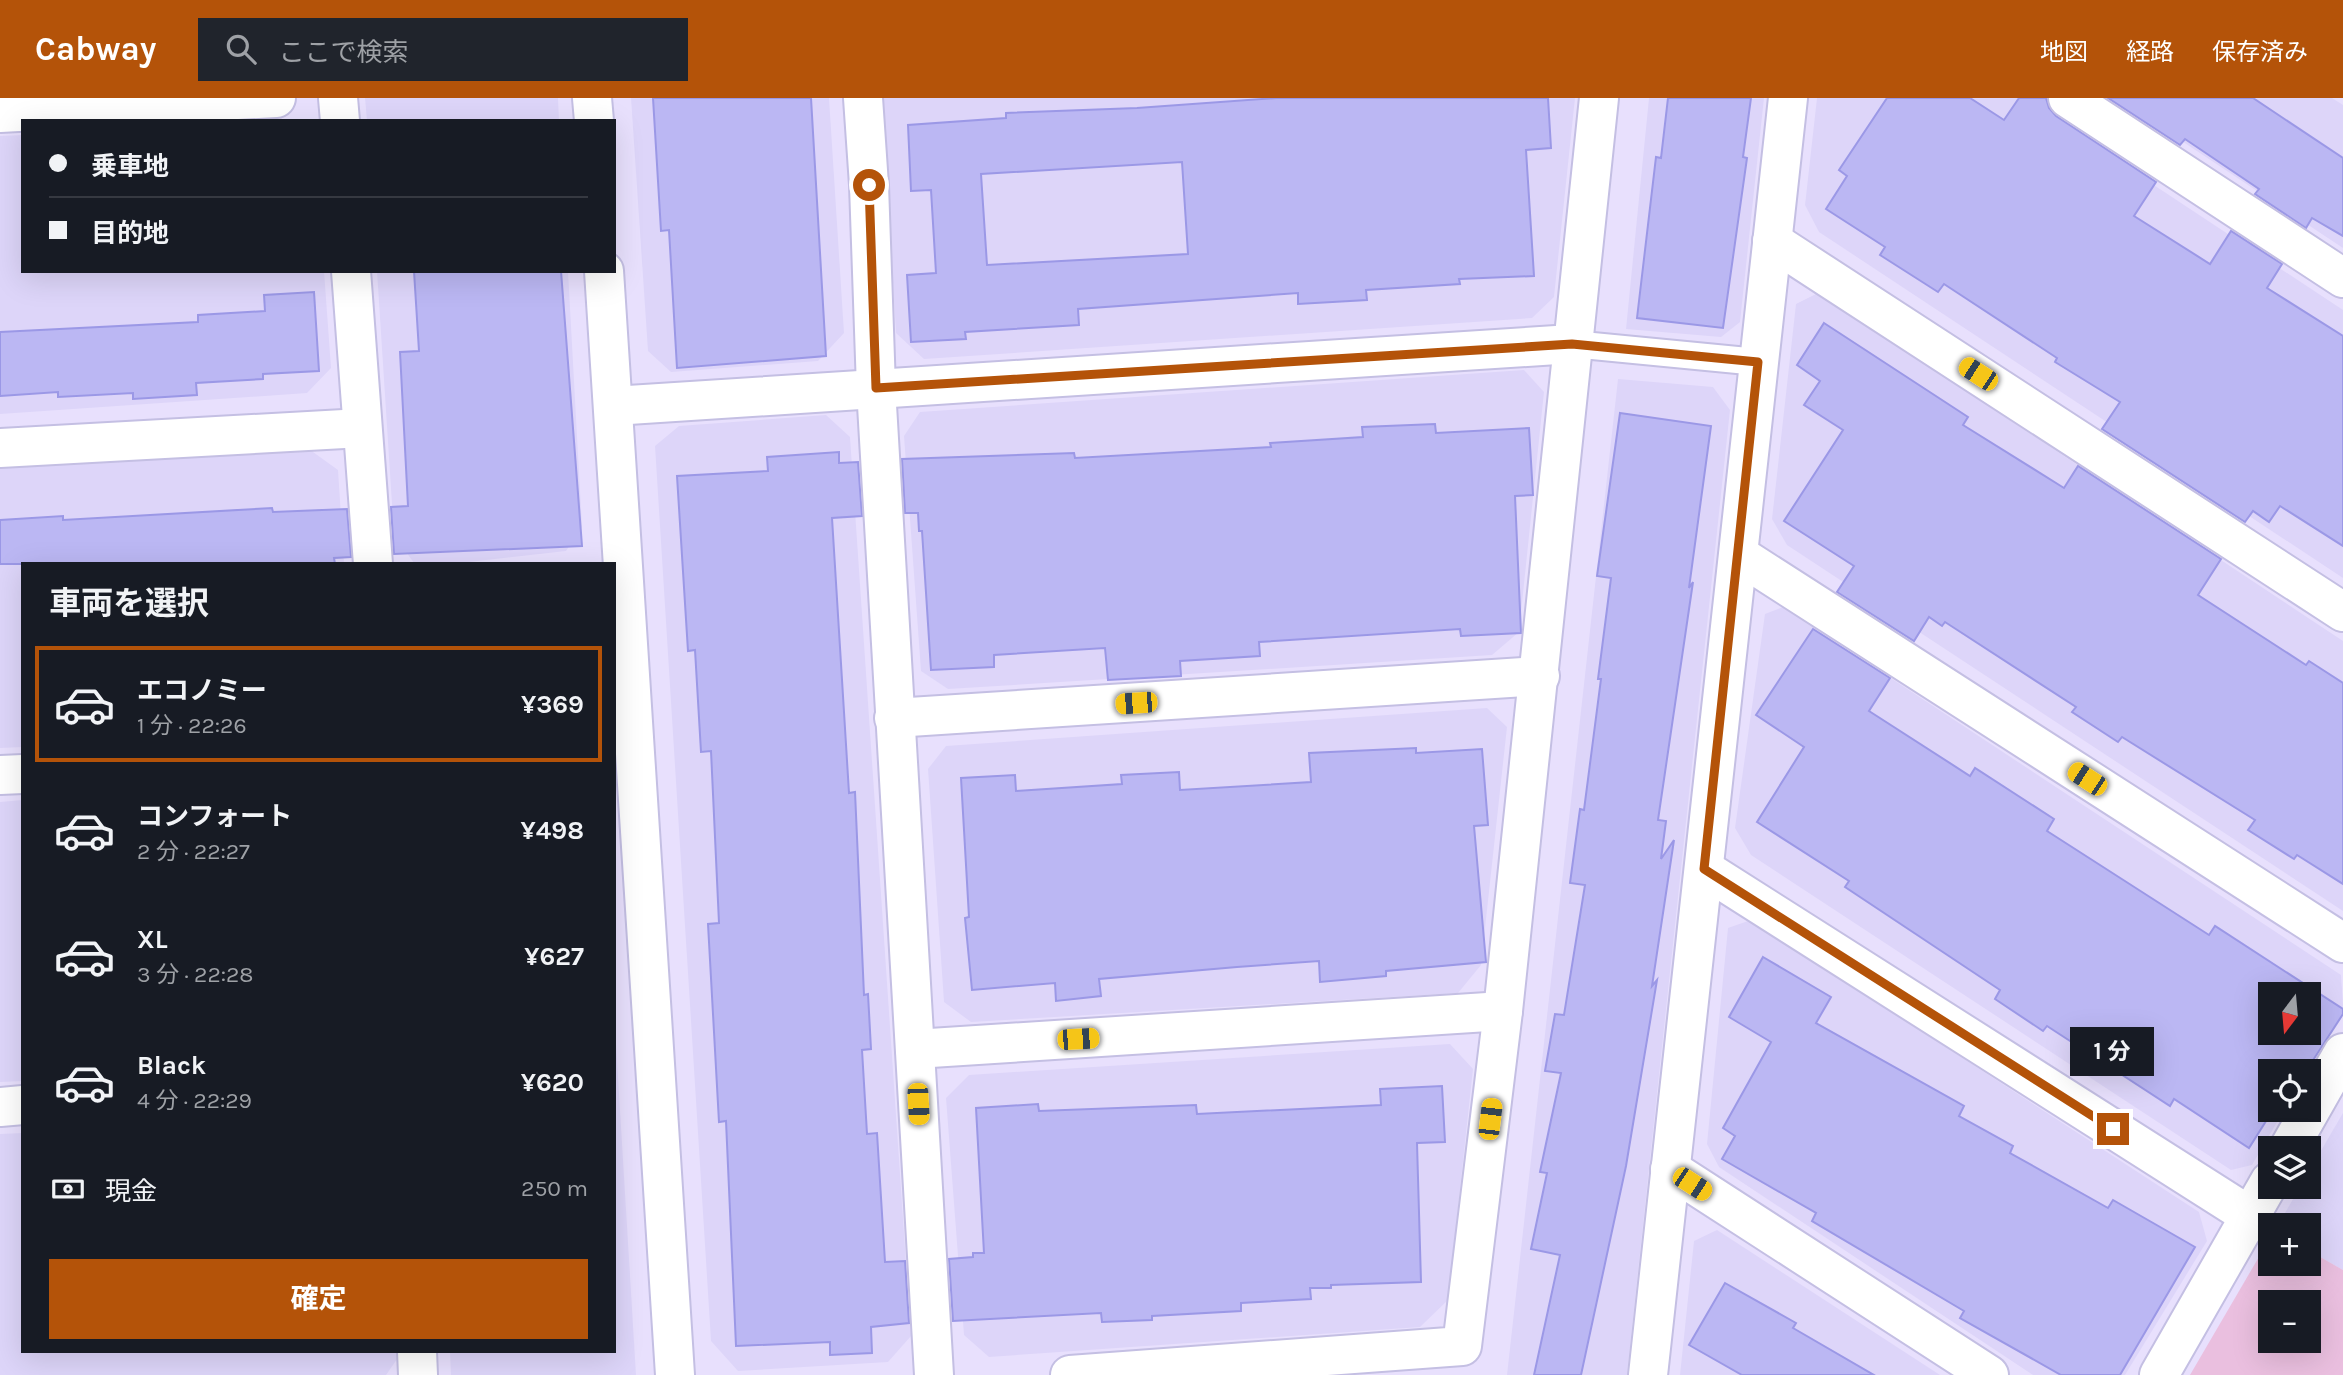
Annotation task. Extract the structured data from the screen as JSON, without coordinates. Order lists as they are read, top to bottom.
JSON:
{
  "north": "bottom",
  "page": {
    "header": "Cabway",
    "search": "ここで検索",
    "nav": ["地図", "経路", "保存済み"],
    "banner": ["乗車地", "目的地"],
    "heading": "車両を選択",
    "list": [
      {
        "name": "エコノミー",
        "note": "1 分 · 22:26",
        "value": "¥369"
      },
      {
        "name": "コンフォート",
        "note": "2 分 · 22:27",
        "value": "¥498"
      },
      {
        "name": "XL",
        "note": "3 分 · 22:28",
        "value": "¥627"
      },
      {
        "name": "Black",
        "note": "4 分 · 22:29",
        "value": "¥620"
      }
    ],
    "map_buttons": ["+", "−"],
    "bubble": "1 分",
    "pay": ["現金", "250 m"],
    "buttons": "確定"
  }
}
